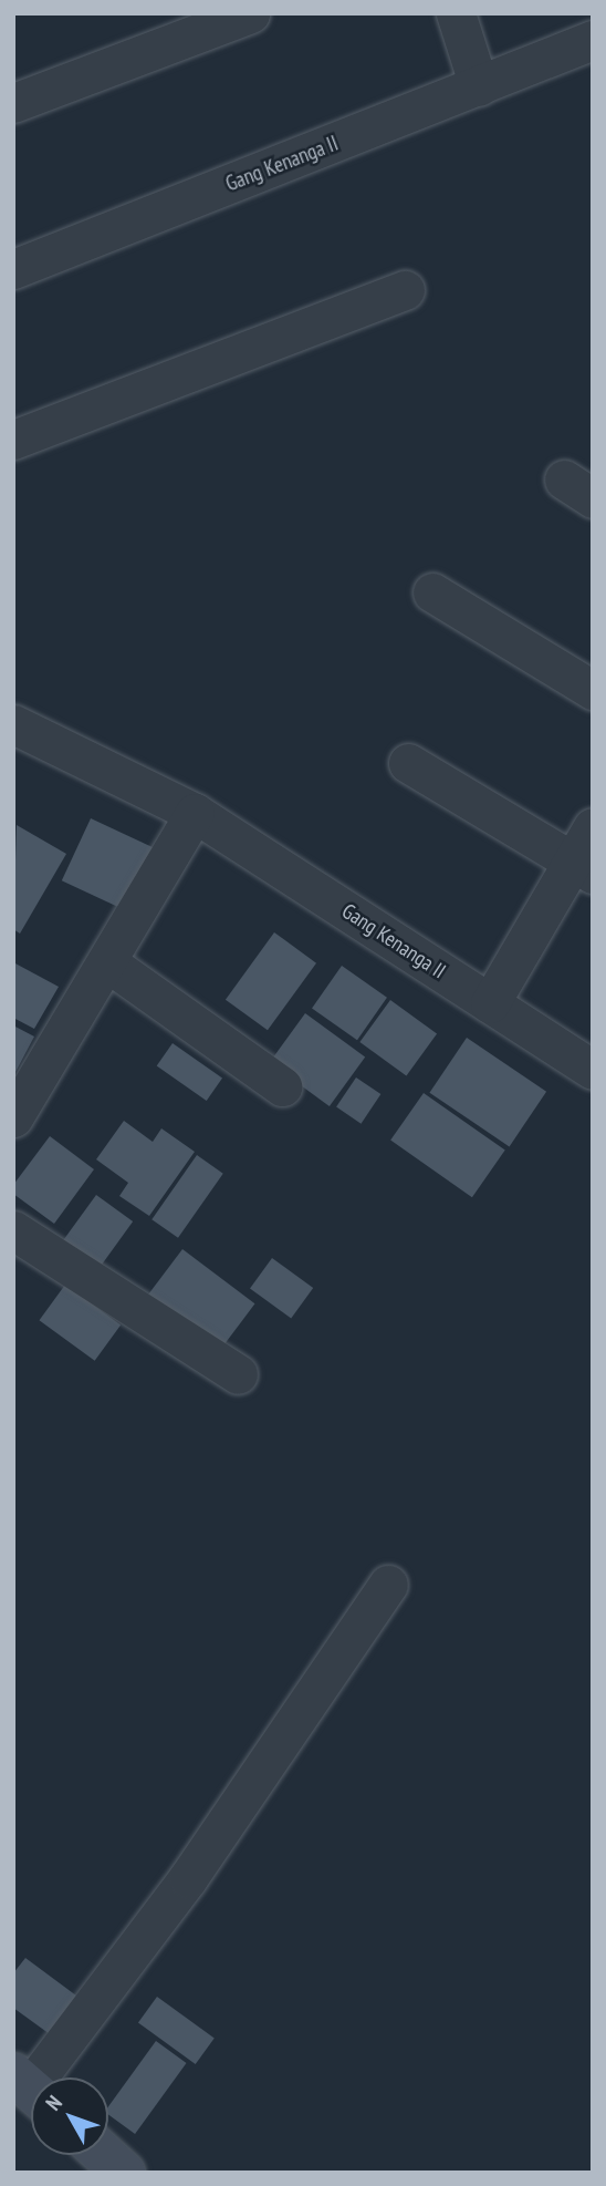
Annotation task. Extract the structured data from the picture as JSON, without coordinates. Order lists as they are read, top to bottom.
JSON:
{
  "streets": {
    "street": ["Gang Kenanga II"]
  },
  "north": "top left"
}
